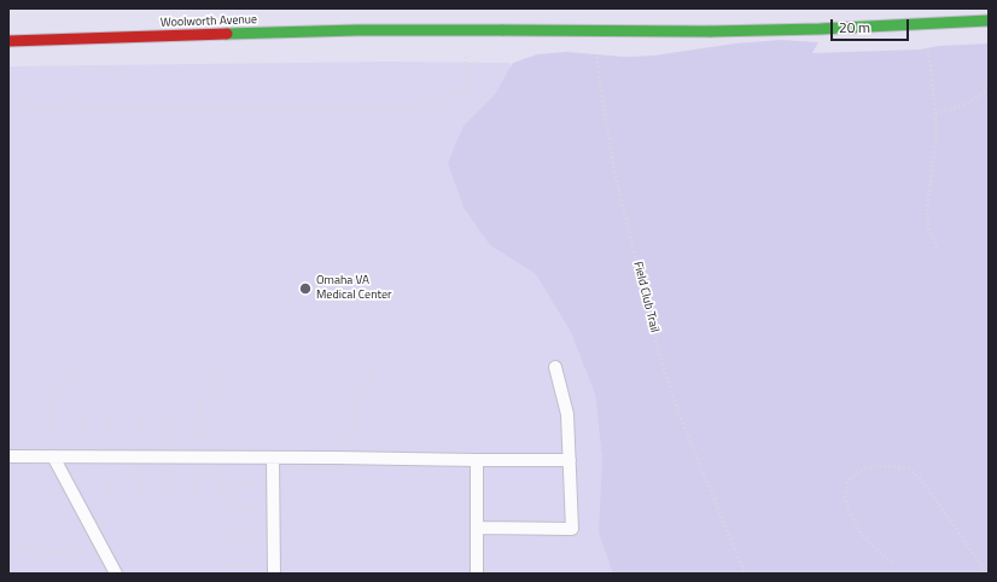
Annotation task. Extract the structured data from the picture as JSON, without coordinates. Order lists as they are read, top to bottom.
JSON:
{
  "streets": {
    "street": ["Woolworth Avenue"],
    "path": ["Field Club Trail"]
  },
  "places": ["Omaha VA Medical Center"],
  "scale_bar": "20 m"
}
